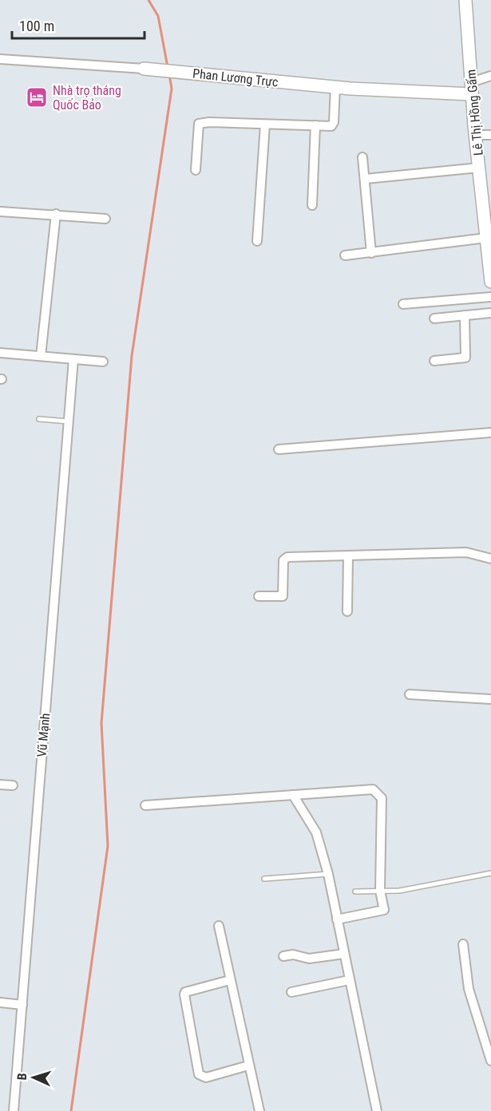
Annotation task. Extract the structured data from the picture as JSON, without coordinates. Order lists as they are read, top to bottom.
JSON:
{
  "streets": {
    "street": ["Phan Lương Trực", "Lê Thị Hồng Gấm", "Vũ Mạnh"]
  },
  "crossings": [
    ["Phan Lương Trực", "Lê Thị Hồng Gấm"]
  ],
  "places": {
    "hotel": ["Nhà trọ tháng Quốc Bảo"]
  },
  "scale_bar": "100 m",
  "north": "left"
}
